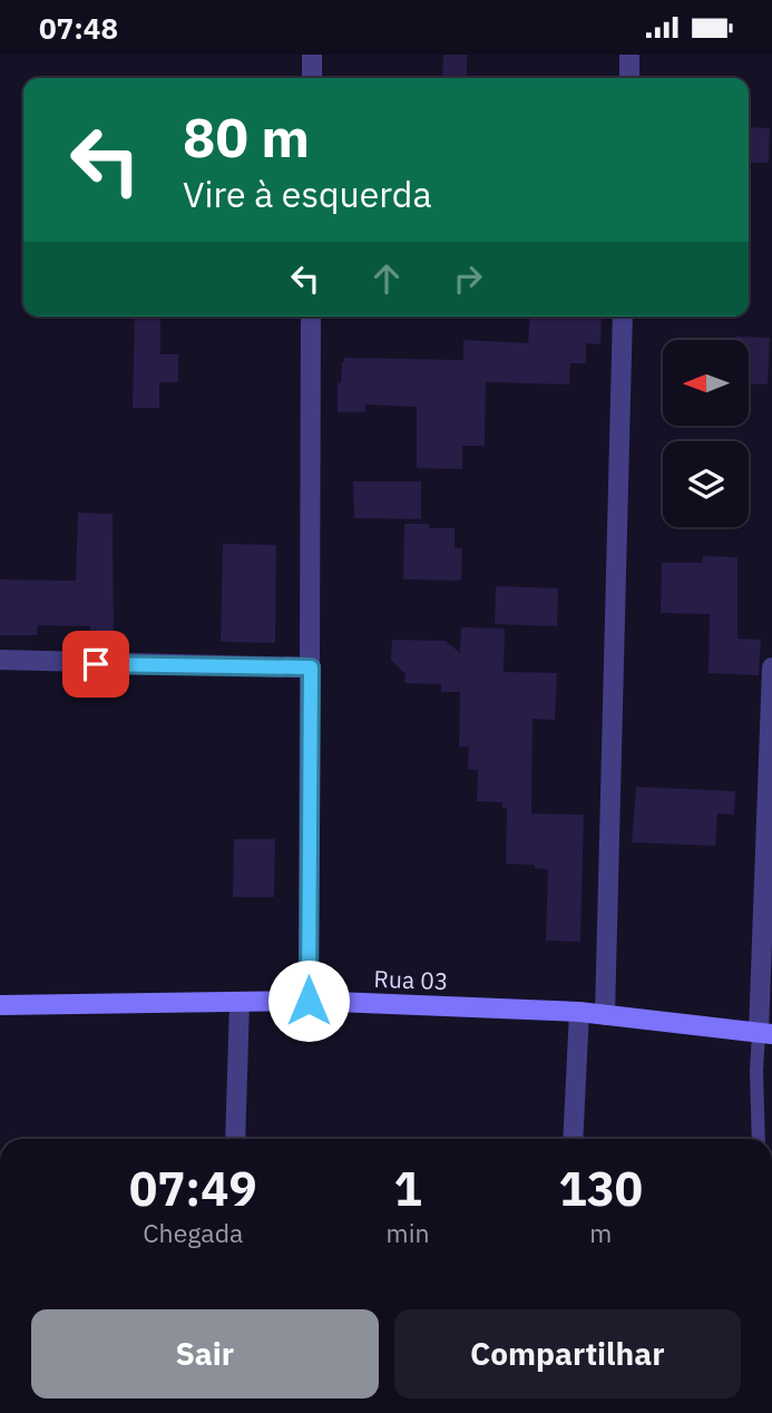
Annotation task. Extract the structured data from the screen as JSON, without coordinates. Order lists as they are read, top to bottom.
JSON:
{
  "streets": {
    "street": ["Rua 03"]
  },
  "north": "left",
  "page": {
    "status": "07:48",
    "turn": ["80 m", "Vire à esquerda"],
    "eta": [
      "07:49",
      "Chegada",
      "1",
      "min",
      "130",
      "m"
    ],
    "buttons": ["Sair", "Compartilhar"]
  }
}
